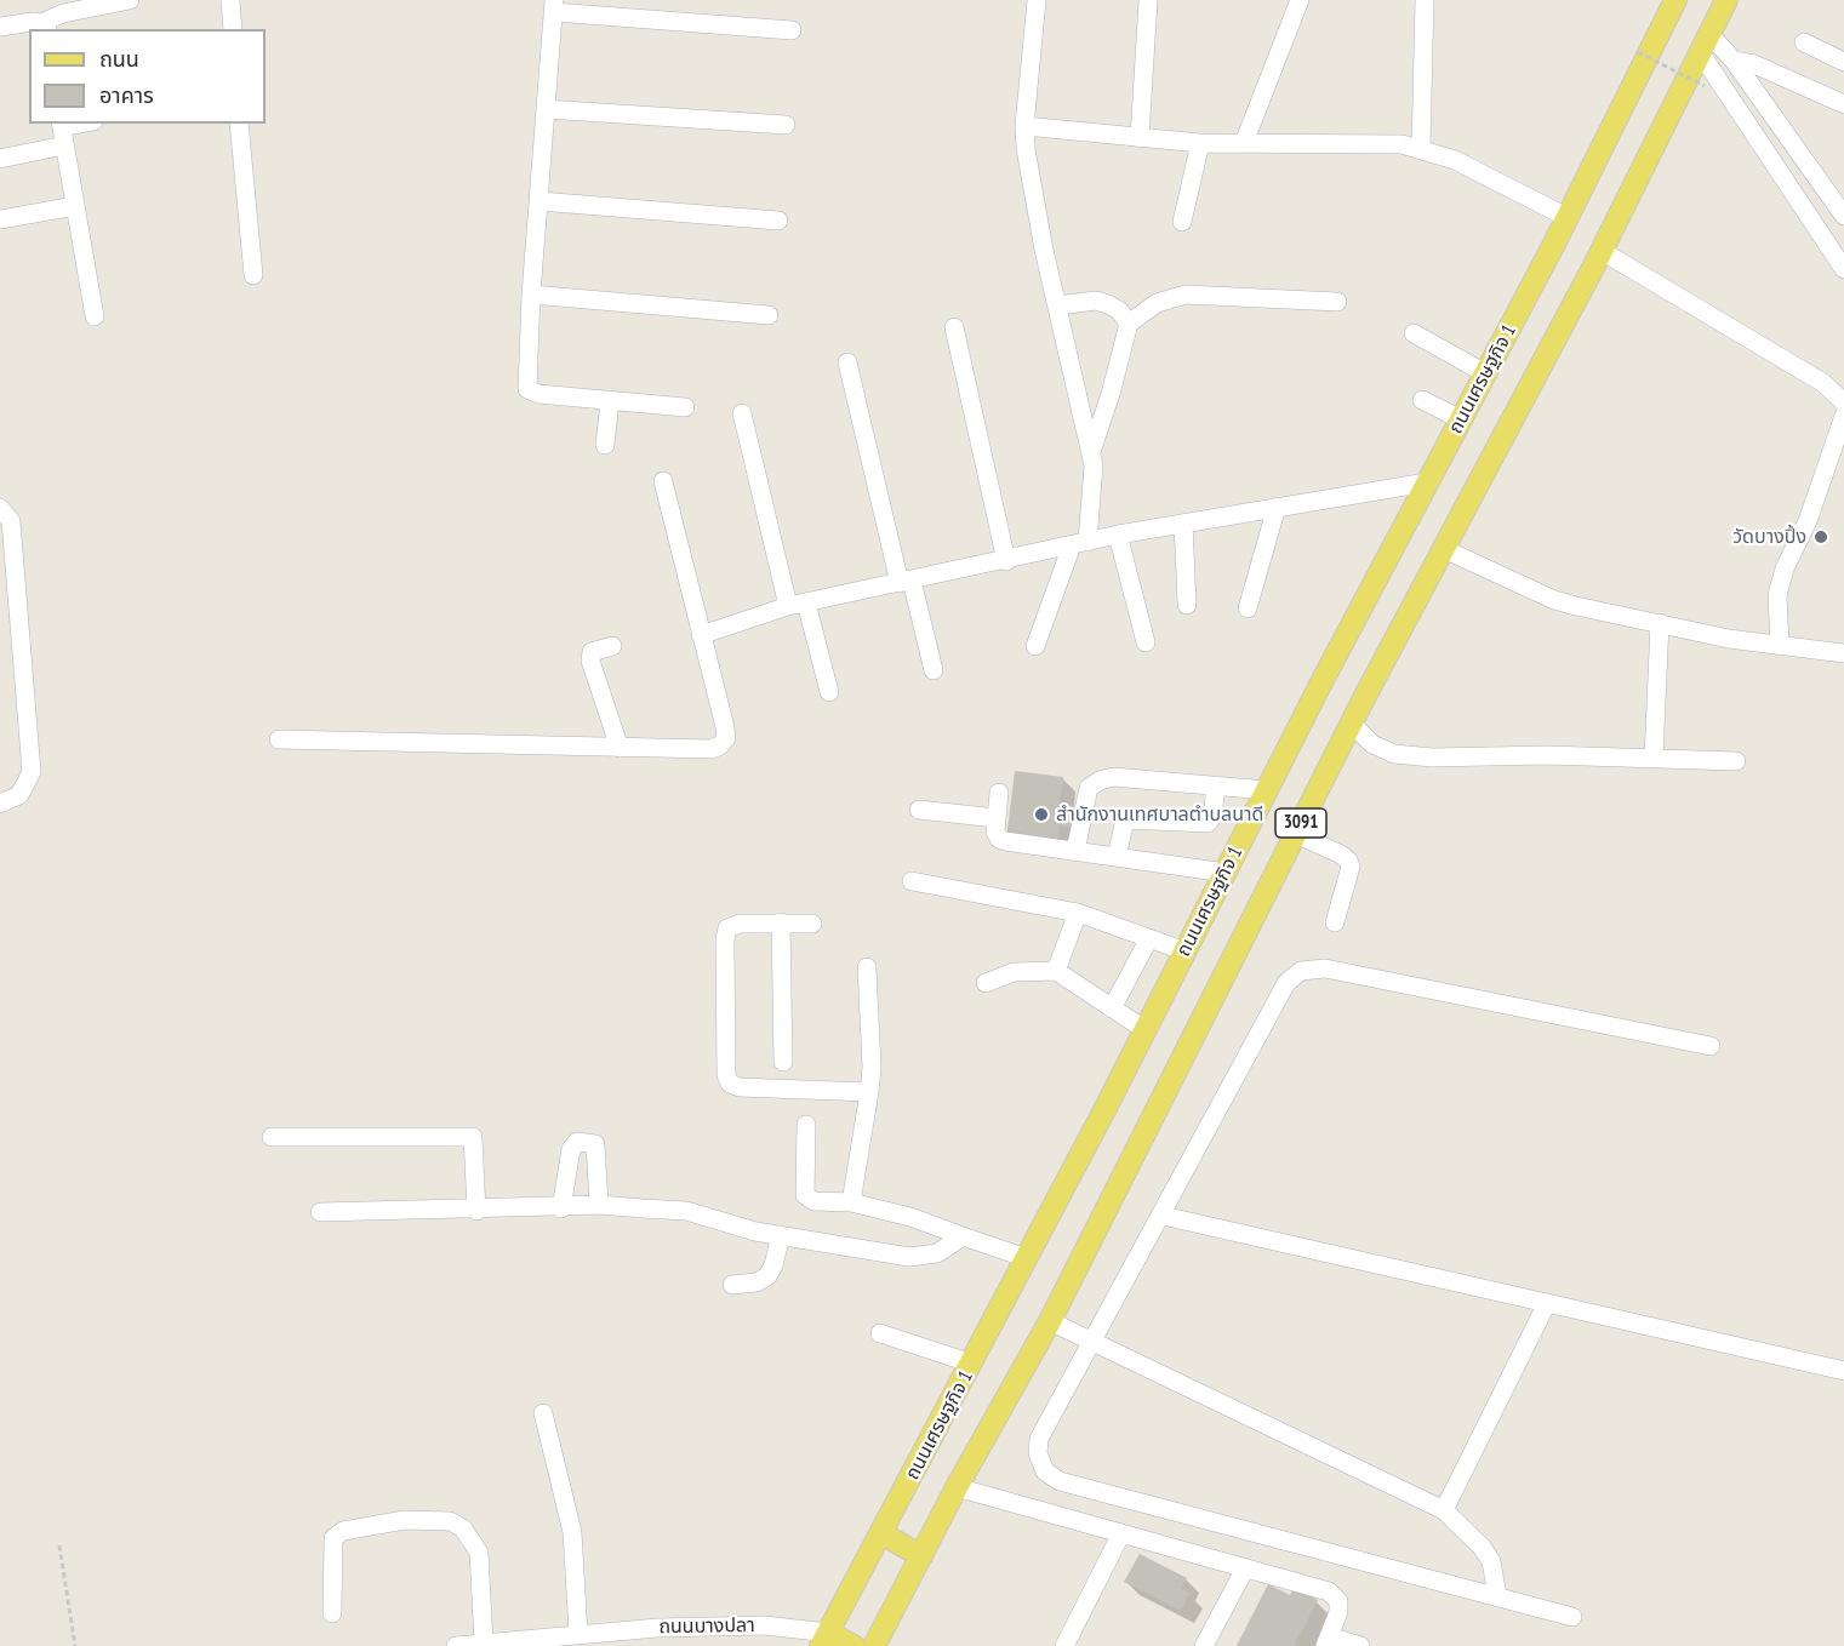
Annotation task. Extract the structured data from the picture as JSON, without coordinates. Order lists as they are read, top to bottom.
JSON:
{
  "streets": {
    "main road": ["ถนนเศรษฐกิจ 1", "3091"],
    "street": ["ถนนบางปลา"]
  },
  "crossings": [
    ["ถนนเศรษฐกิจ 1", "ถนนบางปลา"]
  ],
  "places": ["วัดบางปิ้ง", "สำนักงานเทศบาลตำบลนาดี"],
  "legend": ["ถนน", "อาคาร"]
}
